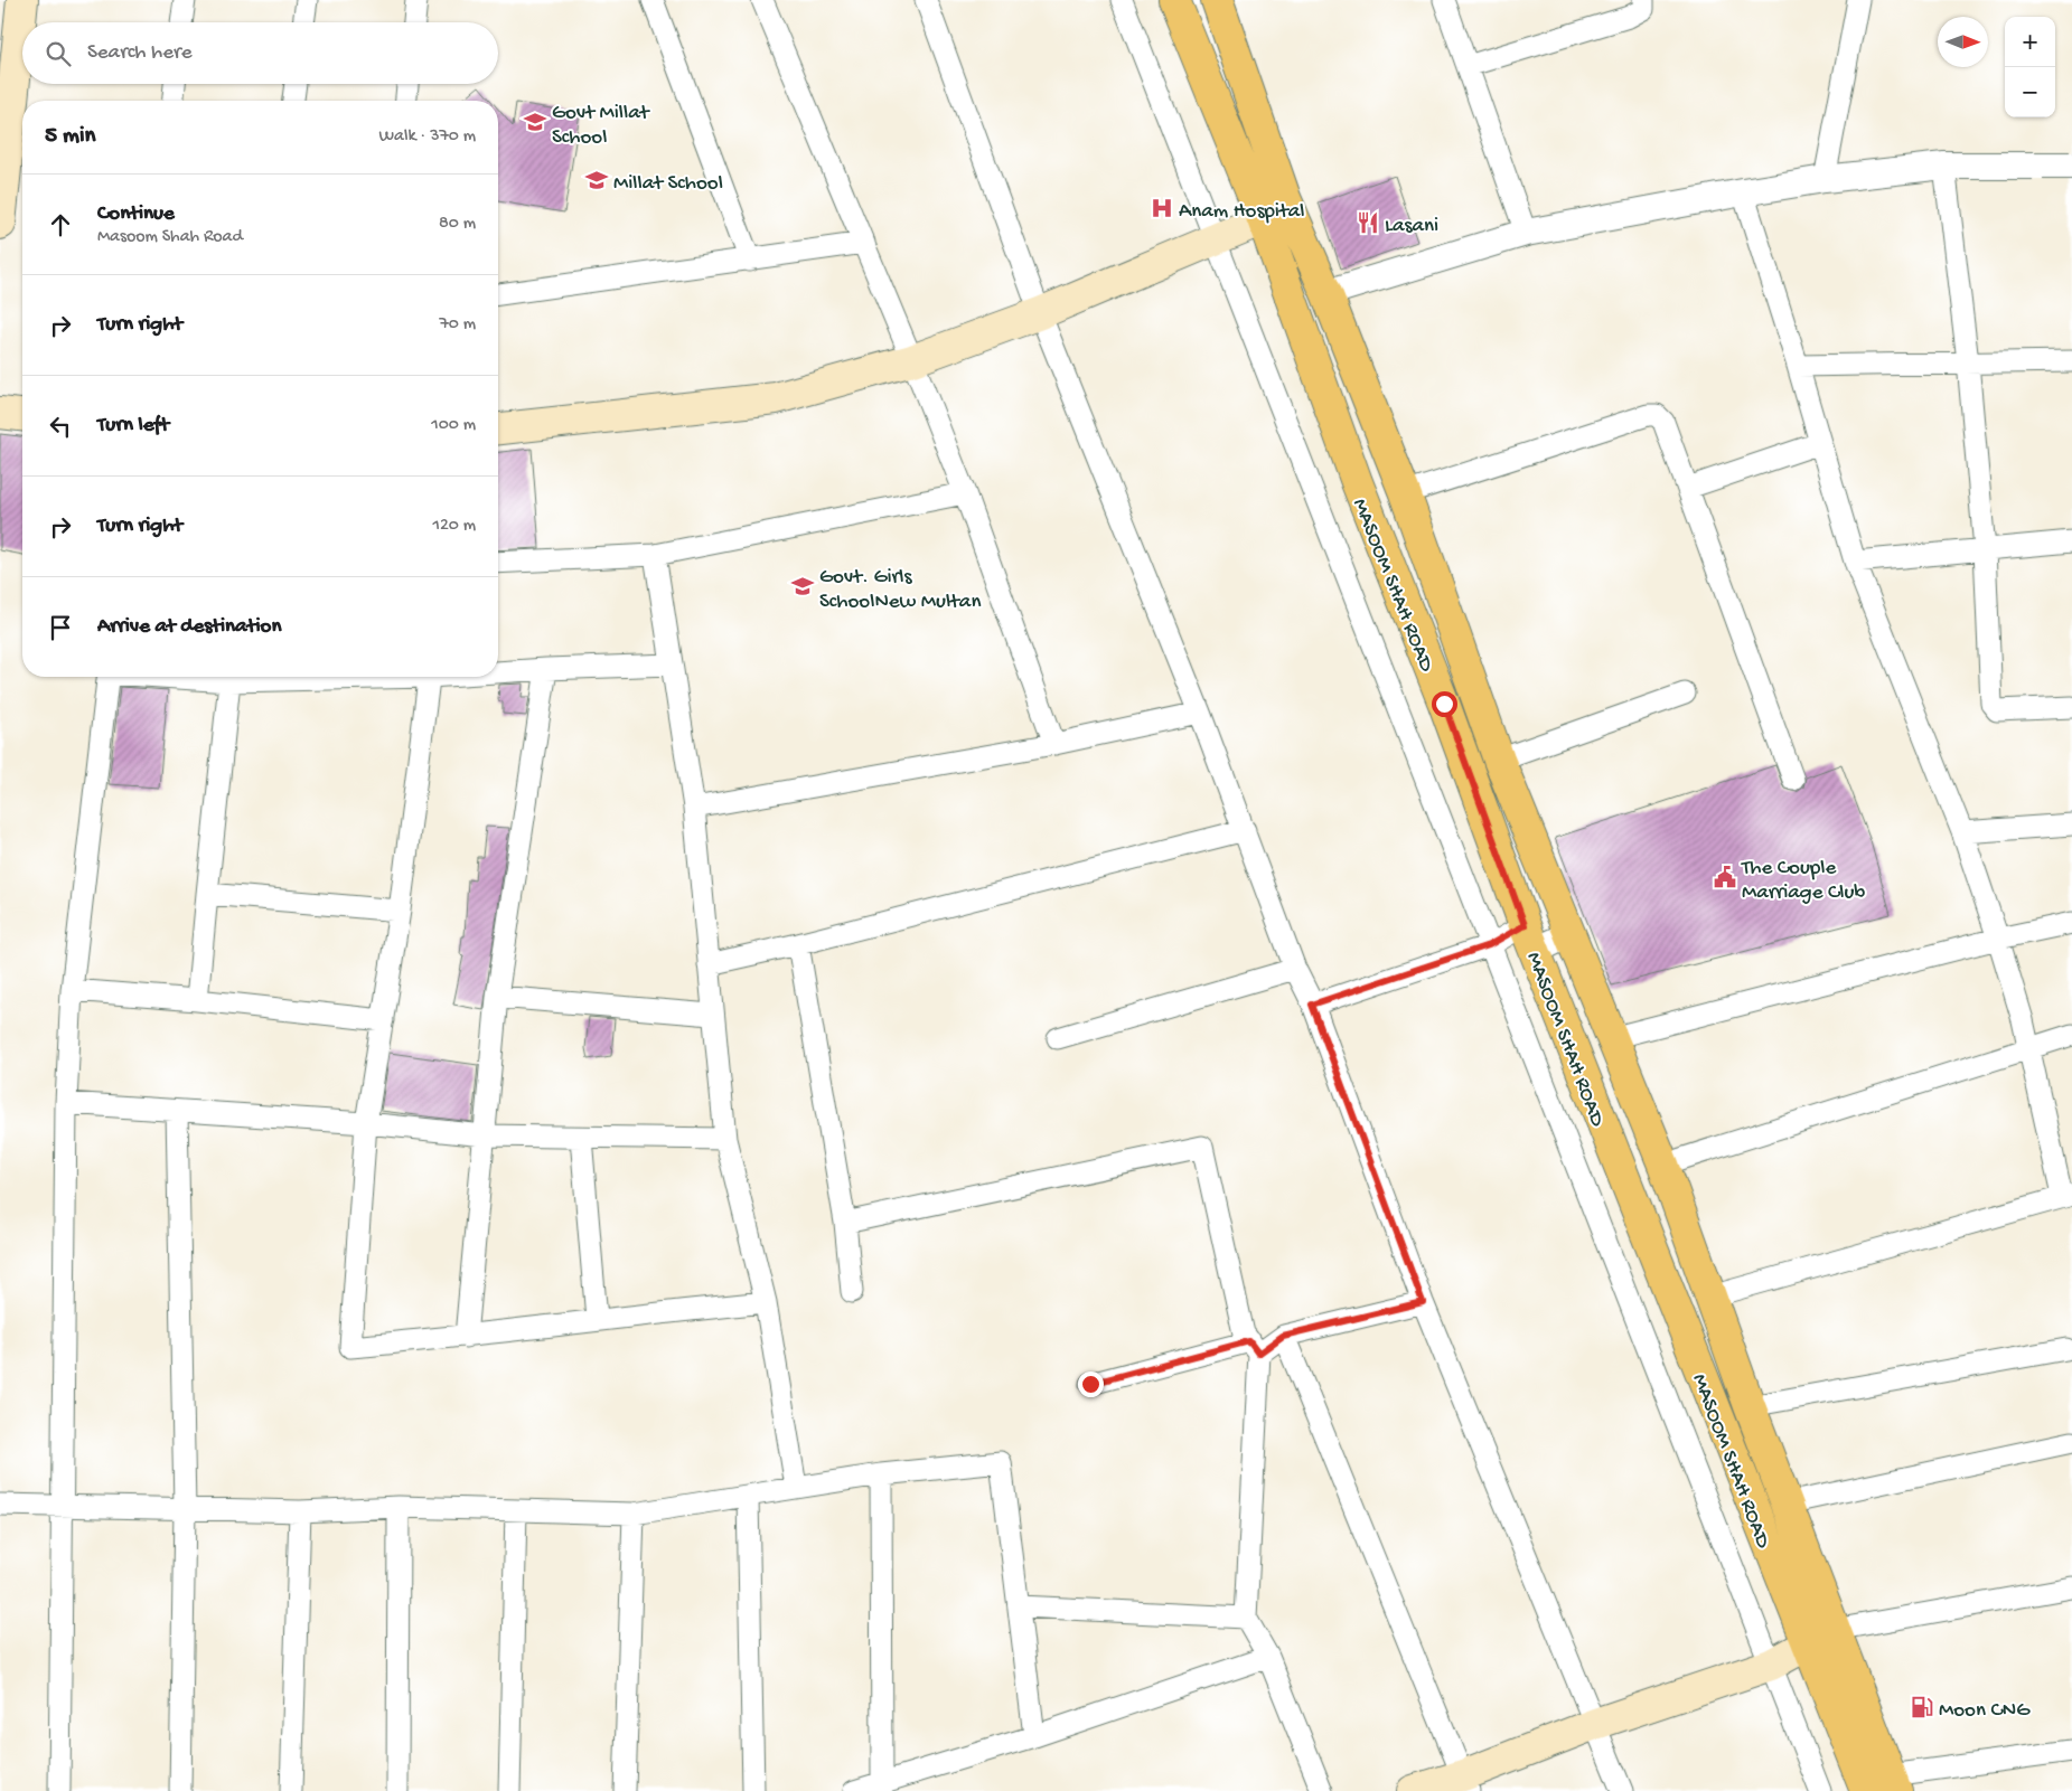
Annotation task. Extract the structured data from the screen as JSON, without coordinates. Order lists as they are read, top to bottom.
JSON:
{
  "streets": {
    "main road": ["MASOOM SHAH ROAD"]
  },
  "places": {
    "school or university": ["Govt Millat School", "Millat School", "Govt. Girls SchoolNew Multan"],
    "hospital": ["Anam Hospital"],
    "restaurant": ["Lasani"],
    "public building": ["The Couple Marriage Club"],
    "fuel station": ["Moon CNG"]
  },
  "north": "right",
  "page": {
    "map_buttons": ["+", "−"],
    "search": "Search here",
    "heading": ["5 min", "Walk · 370 m"],
    "list": [
      ["Continue", "Masoom Shah Road", "80 m"],
      ["Turn right", "70 m"],
      ["Turn left", "100 m"],
      ["Turn right", "120 m"],
      "Arrive at destination"
    ]
  }
}
